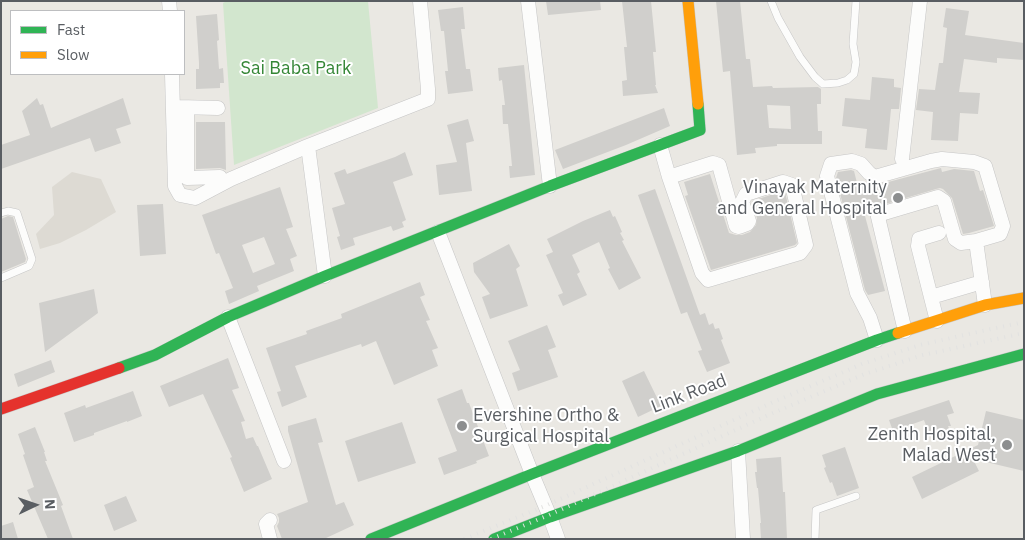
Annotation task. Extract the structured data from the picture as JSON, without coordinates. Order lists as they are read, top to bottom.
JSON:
{
  "streets": {
    "main road": ["Link Road"]
  },
  "parks": ["Sai Baba Park"],
  "places": ["Vinayak Maternity and General Hospital", "Evershine Ortho & Surgical Hospital", "Zenith Hospital, Malad West"],
  "legend": ["Fast", "Slow"],
  "north": "right"
}
